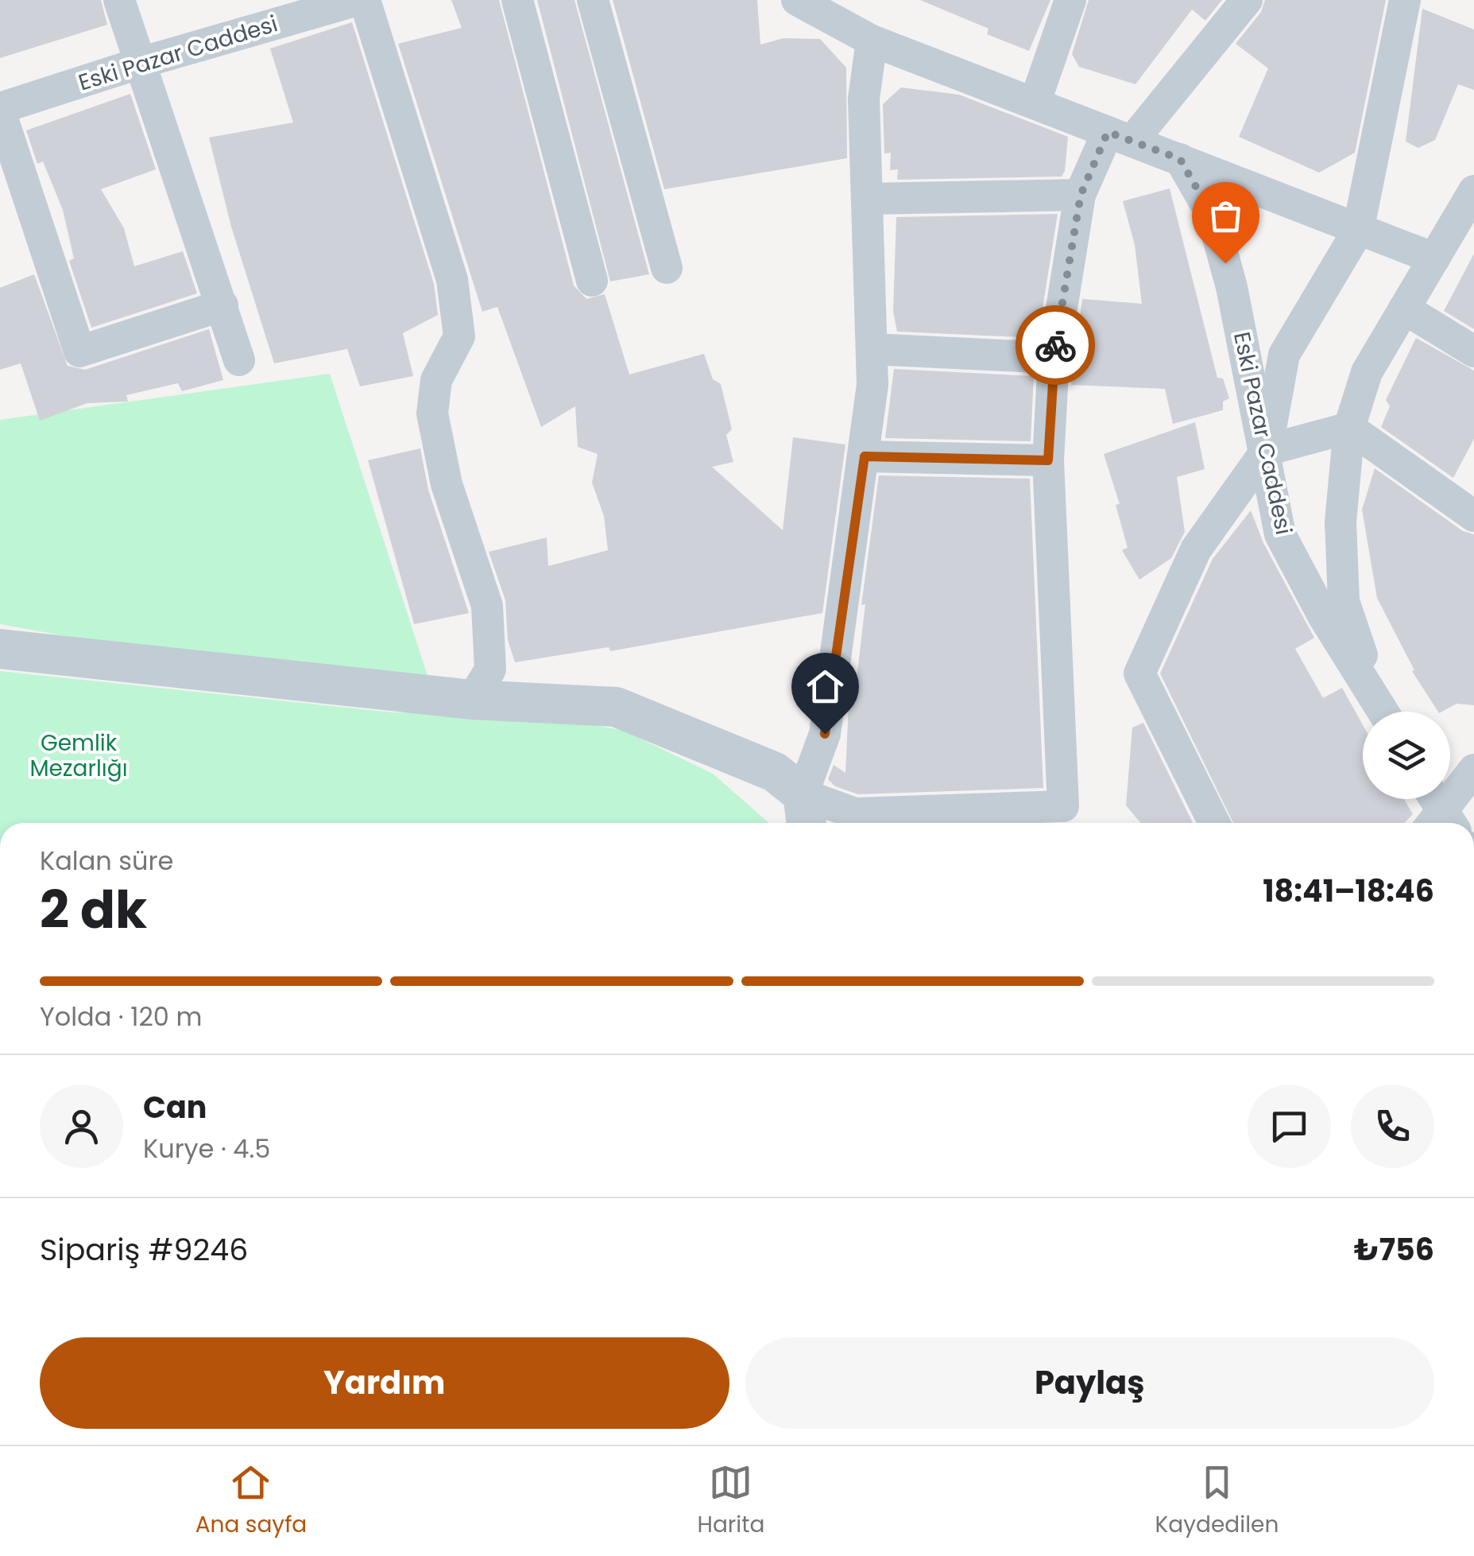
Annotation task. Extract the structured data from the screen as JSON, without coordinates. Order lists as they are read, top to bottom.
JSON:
{
  "streets": {
    "street": ["Eski Pazar Caddesi"]
  },
  "parks": ["Gemlik Mezarlığı"],
  "page": {
    "heading": ["2 dk", "Kalan süre", "18:41–18:46"],
    "panel": [
      "Can",
      "Kurye · 4.5",
      "Sipariş #9246",
      "₺756"
    ],
    "bar": "Yolda · 120 m",
    "buttons": ["Yardım", "Paylaş"],
    "tabs": ["Ana sayfa", "Harita", "Kaydedilen"]
  }
}
